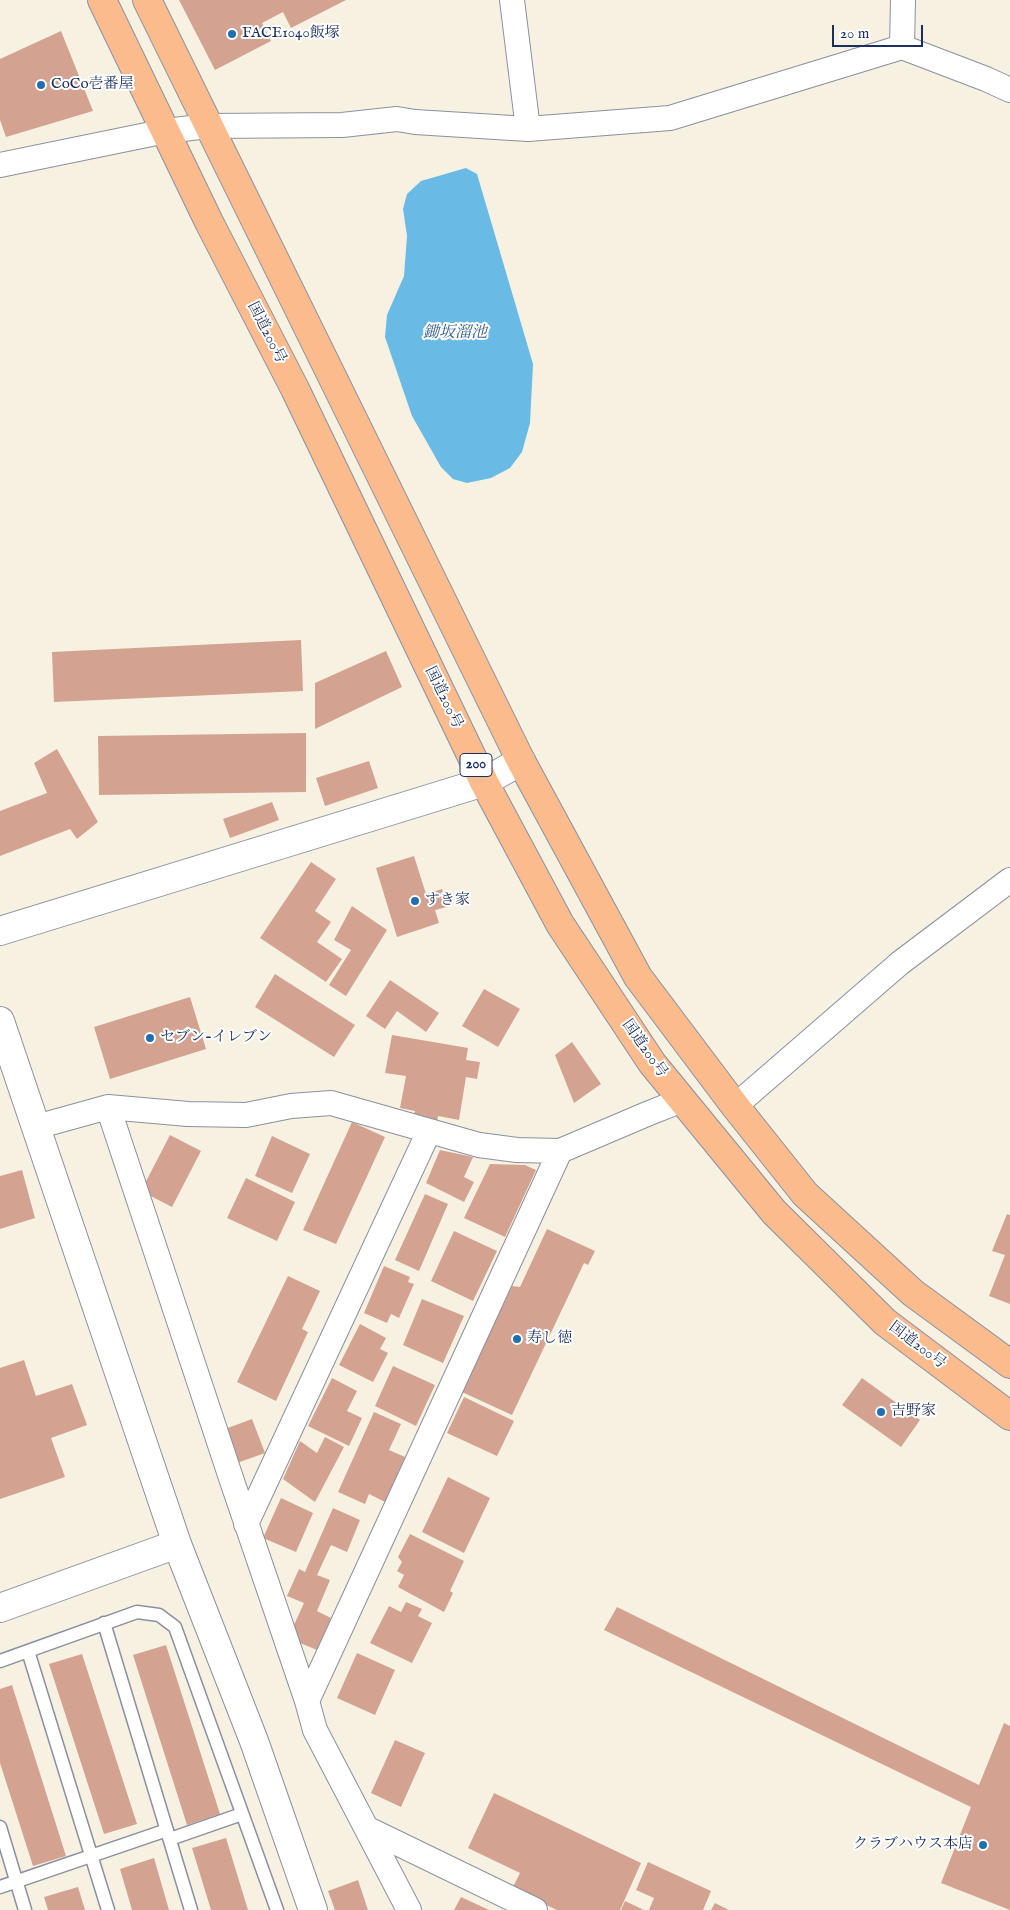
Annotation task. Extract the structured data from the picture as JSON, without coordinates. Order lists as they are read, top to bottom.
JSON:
{
  "streets": {
    "highway": ["国道200号", "200"]
  },
  "water": ["鋤坂溜池"],
  "places": [
    "FACE1040飯塚",
    "CoCo壱番屋",
    "すき家",
    "セブン-イレブン",
    "寿し徳",
    "吉野家",
    "クラブハウス本店"
  ],
  "scale_bar": "20 m"
}
